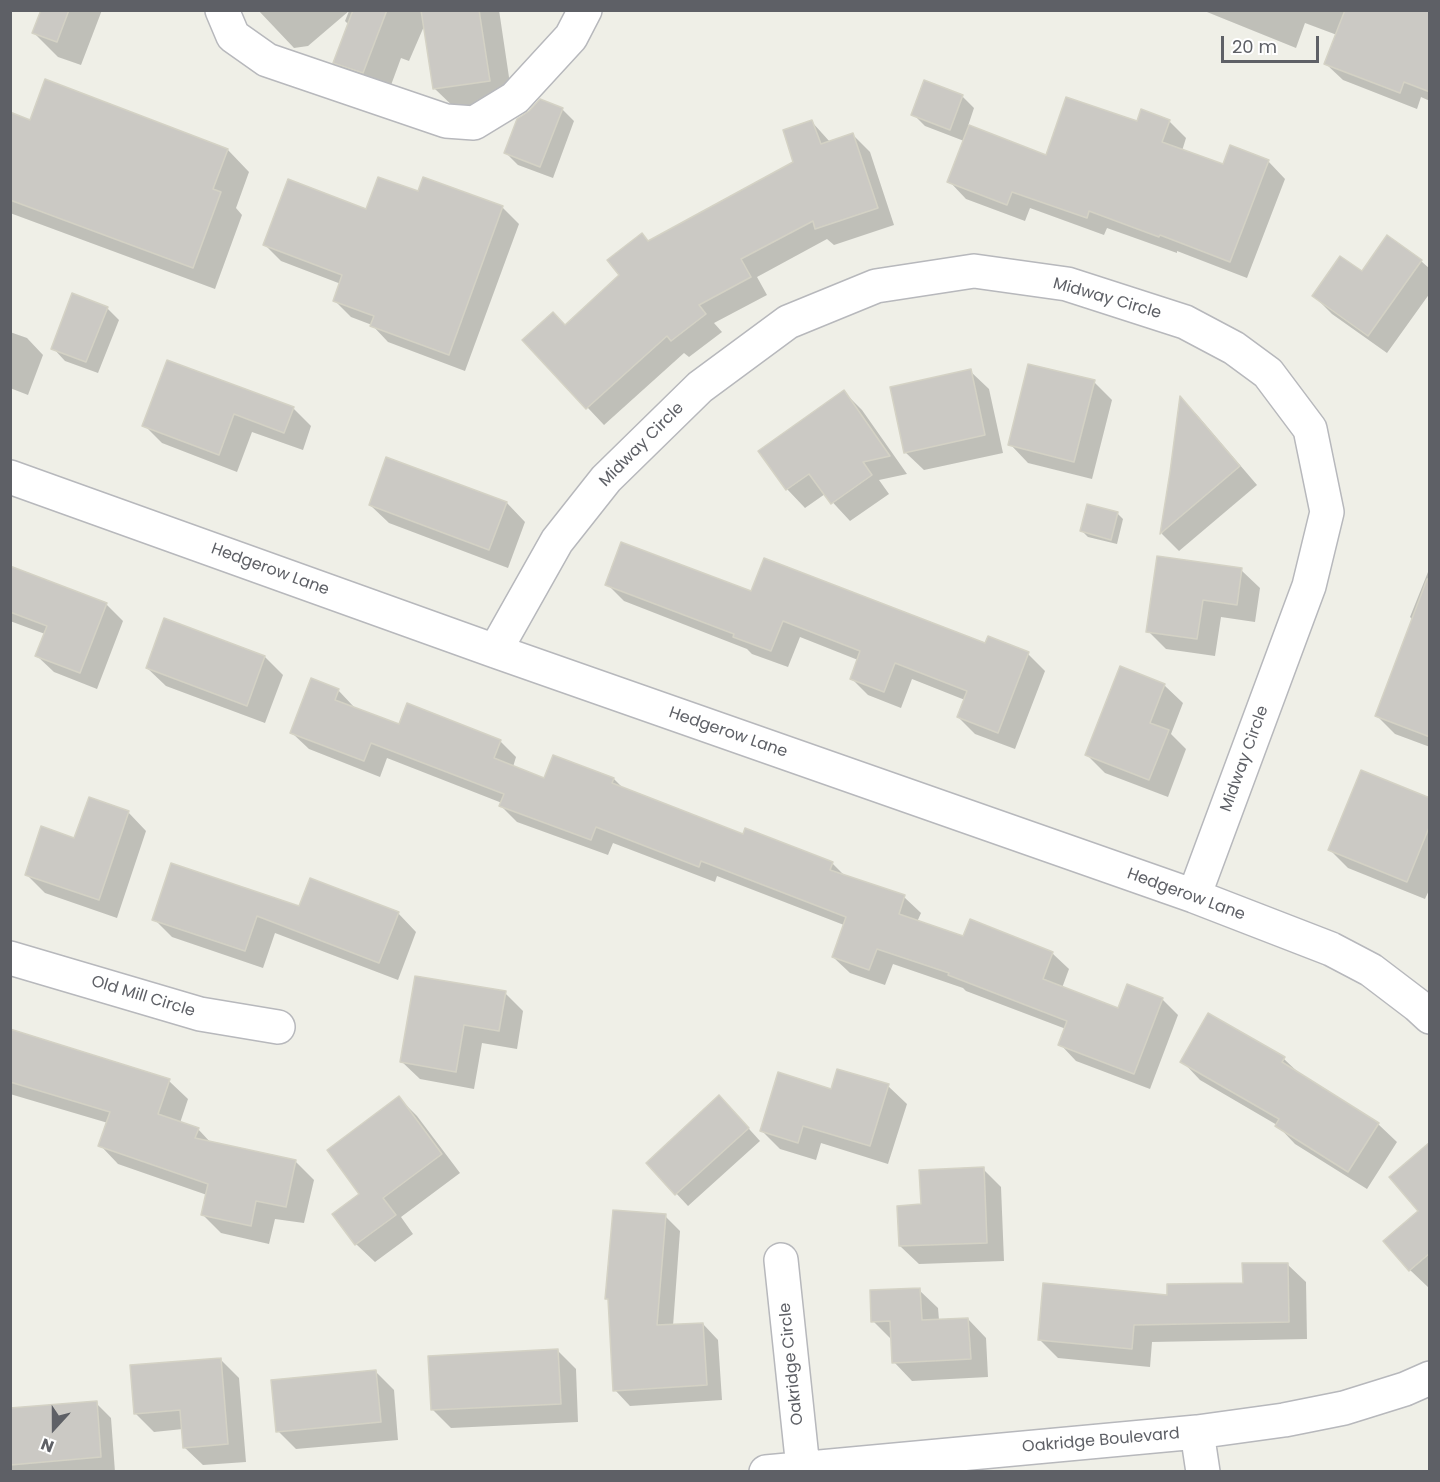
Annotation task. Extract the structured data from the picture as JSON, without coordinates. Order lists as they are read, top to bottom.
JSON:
{
  "streets": {
    "street": [
      "Midway Circle",
      "Hedgerow Lane",
      "Old Mill Circle",
      "Oakridge Circle",
      "Oakridge Boulevard"
    ]
  },
  "crossings": [
    ["Midway Circle", "Hedgerow Lane"],
    ["Oakridge Circle", "Oakridge Boulevard"]
  ],
  "scale_bar": "20 m",
  "north": "bottom"
}
